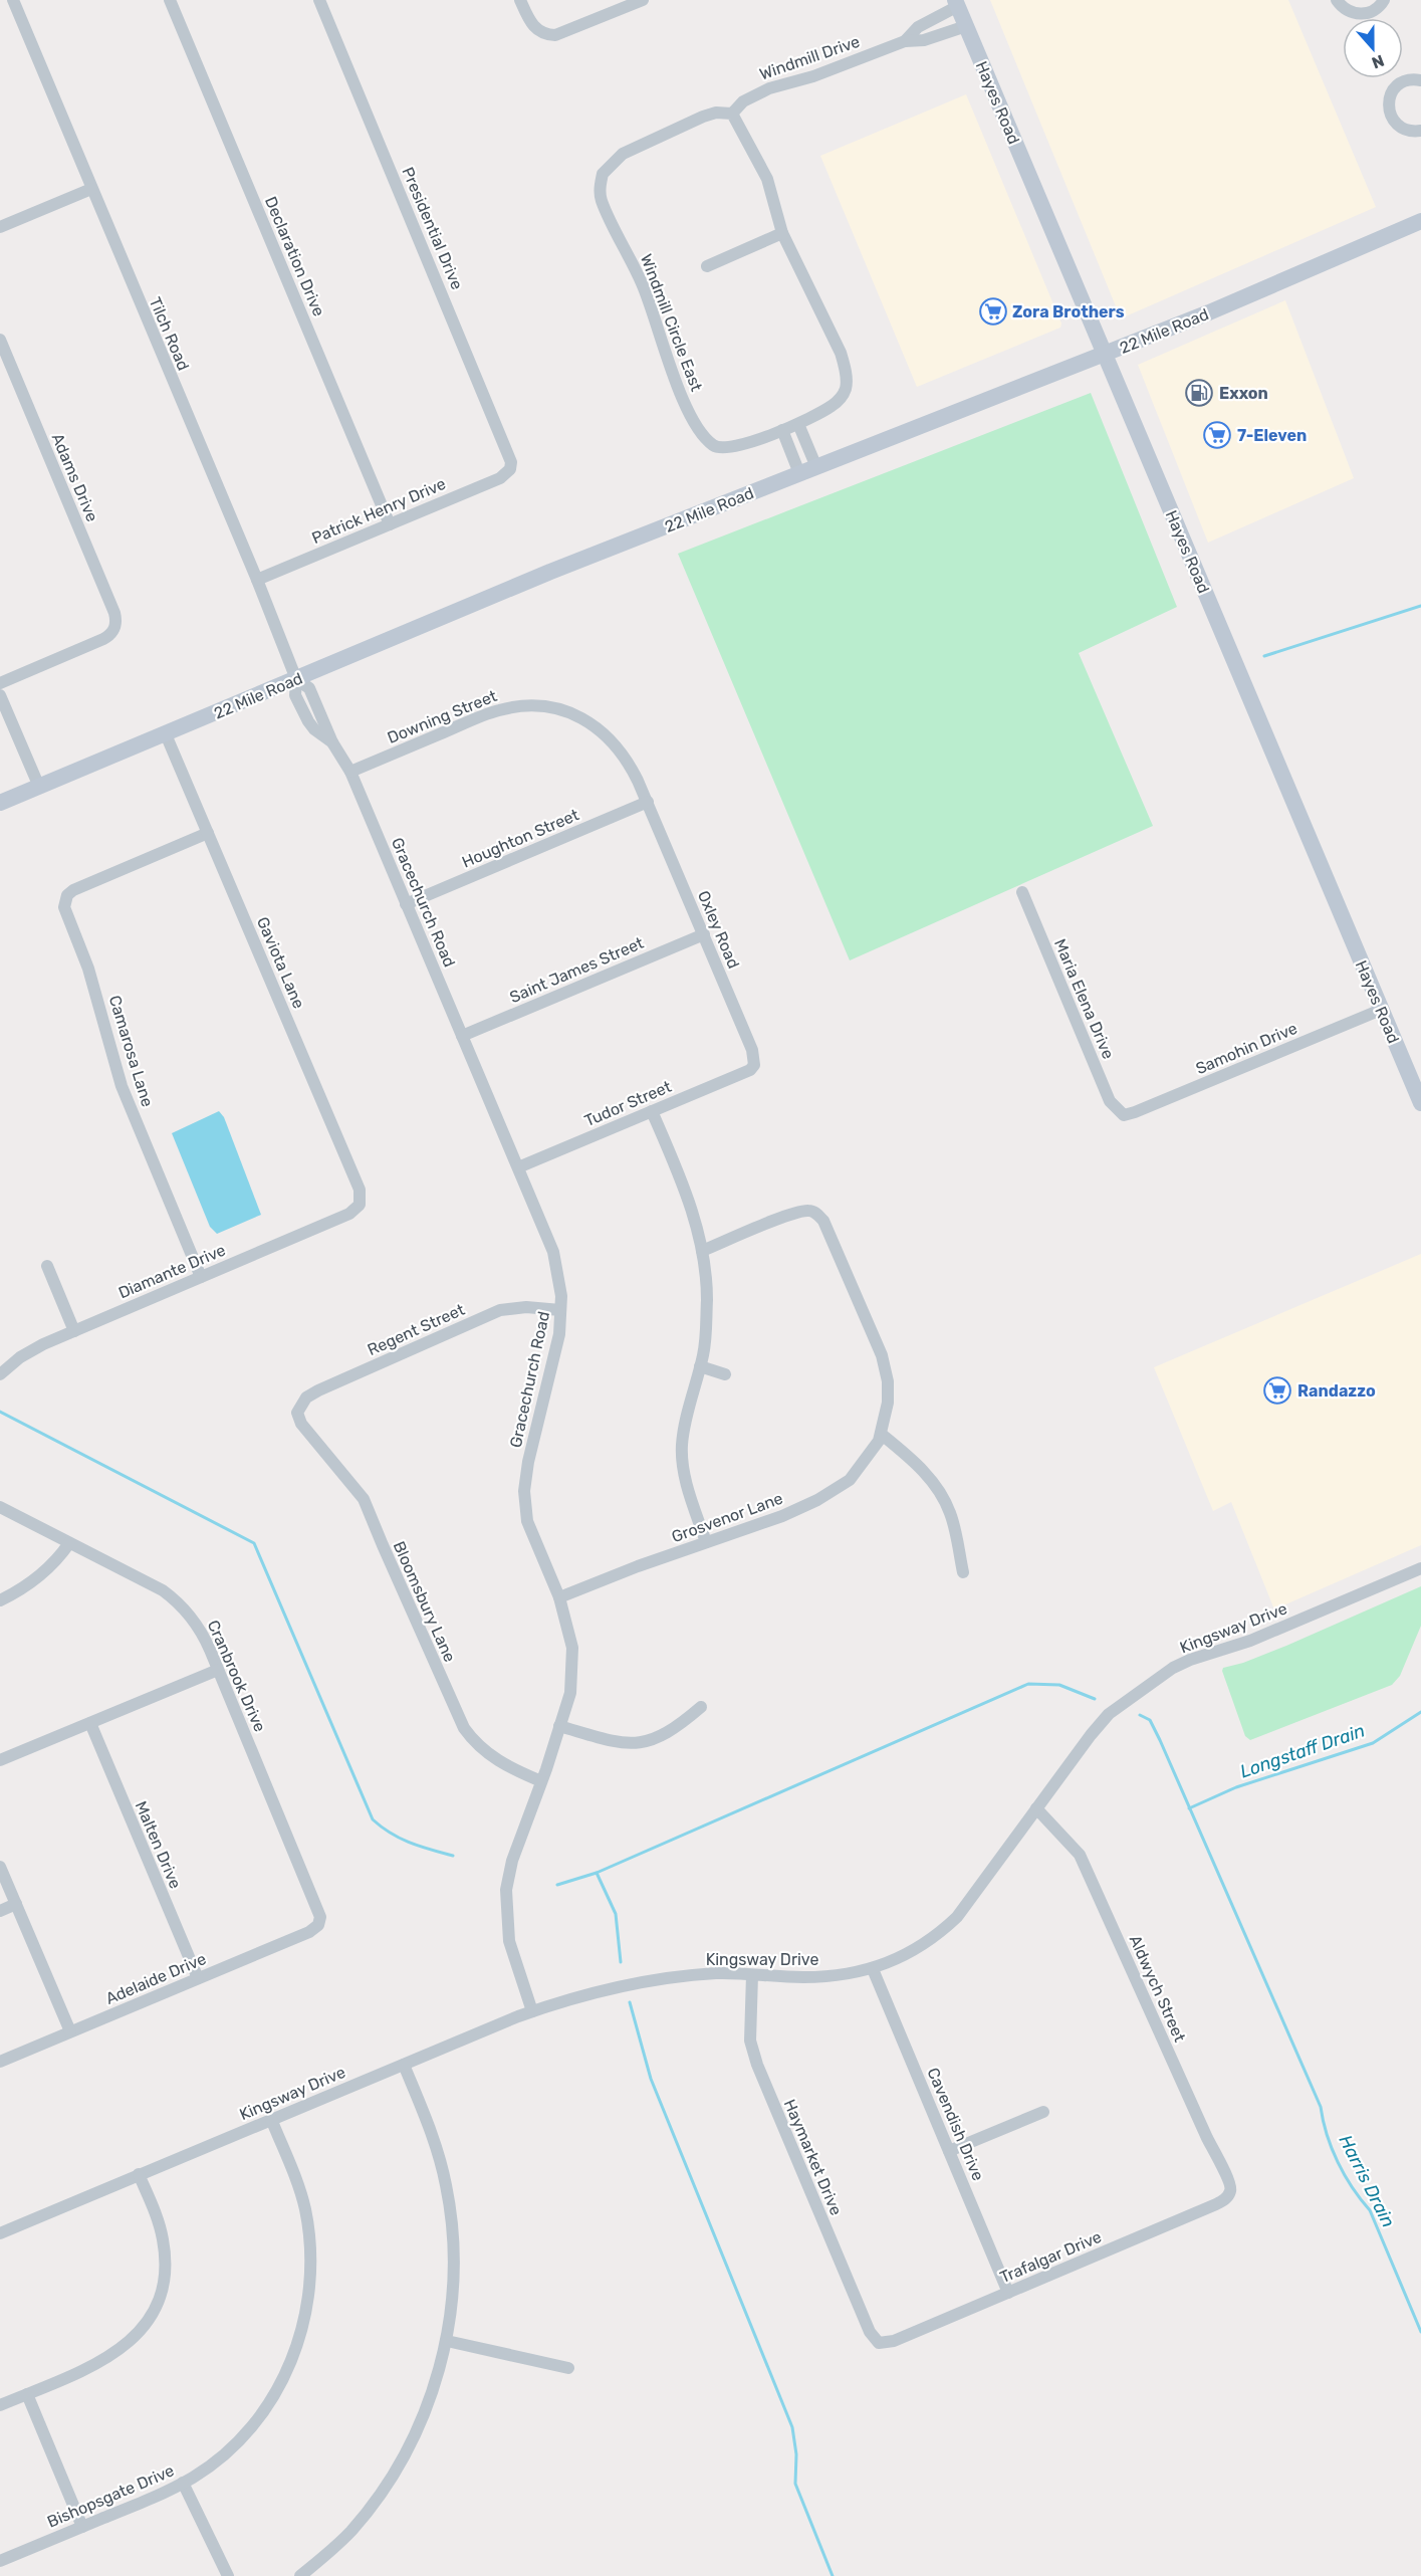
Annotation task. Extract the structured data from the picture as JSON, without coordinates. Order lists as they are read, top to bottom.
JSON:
{
  "streets": {
    "street": [
      "Windmill Drive",
      "Hayes Road",
      "Presidential Drive",
      "Declaration Drive",
      "Windmill Circle East",
      "22 Mile Road",
      "Tilch Road",
      "Adams Drive",
      "Patrick Henry Drive",
      "Downing Street",
      "Houghton Street",
      "Gracechurch Road",
      "Oxley Road",
      "Gaviota Lane",
      "Saint James Street",
      "Maria Elena Drive",
      "Samohin Drive",
      "Camarosa Lane",
      "Tudor Street",
      "Diamante Drive",
      "Regent Street",
      "Grosvenor Lane",
      "Bloomsbury Lane",
      "Kingsway Drive",
      "Cranbrook Drive",
      "Malten Drive",
      "Adelaide Drive",
      "Aldwych Street",
      "Cavendish Drive",
      "Haymarket Drive",
      "Trafalgar Drive",
      "Bishopsgate Drive"
    ]
  },
  "crossings": [
    ["Windmill Drive", "Hayes Road"],
    ["Windmill Drive", "Windmill Circle East"],
    ["Hayes Road", "22 Mile Road"],
    ["Hayes Road", "Samohin Drive"],
    ["Presidential Drive", "Patrick Henry Drive"],
    ["Declaration Drive", "Patrick Henry Drive"],
    ["22 Mile Road", "Tilch Road"],
    ["22 Mile Road", "Gracechurch Road"],
    ["22 Mile Road", "Gaviota Lane"],
    ["Tilch Road", "Patrick Henry Drive"],
    ["Tilch Road", "Gracechurch Road"],
    ["Downing Street", "Houghton Street"],
    ["Downing Street", "Gracechurch Road"],
    ["Downing Street", "Oxley Road"],
    ["Houghton Street", "Gracechurch Road"],
    ["Houghton Street", "Oxley Road"],
    ["Gracechurch Road", "Saint James Street"],
    ["Gracechurch Road", "Tudor Street"],
    ["Gracechurch Road", "Regent Street"],
    ["Gracechurch Road", "Grosvenor Lane"],
    ["Gracechurch Road", "Bloomsbury Lane"],
    ["Gracechurch Road", "Kingsway Drive"],
    ["Oxley Road", "Saint James Street"],
    ["Oxley Road", "Tudor Street"],
    ["Gaviota Lane", "Camarosa Lane"],
    ["Gaviota Lane", "Diamante Drive"],
    ["Maria Elena Drive", "Samohin Drive"],
    ["Camarosa Lane", "Diamante Drive"],
    ["Regent Street", "Bloomsbury Lane"],
    ["Kingsway Drive", "Aldwych Street"],
    ["Kingsway Drive", "Cavendish Drive"],
    ["Kingsway Drive", "Haymarket Drive"],
    ["Kingsway Drive", "Bishopsgate Drive"],
    ["Cranbrook Drive", "Adelaide Drive"],
    ["Malten Drive", "Adelaide Drive"],
    ["Aldwych Street", "Trafalgar Drive"],
    ["Cavendish Drive", "Trafalgar Drive"],
    ["Haymarket Drive", "Trafalgar Drive"]
  ],
  "water": ["Longstaff Drain", "Harris Drain"],
  "places": {
    "supermarket": ["Zora Brothers", "7-Eleven", "Randazzo"],
    "fuel station": ["Exxon"]
  },
  "north": "bottom"
}
